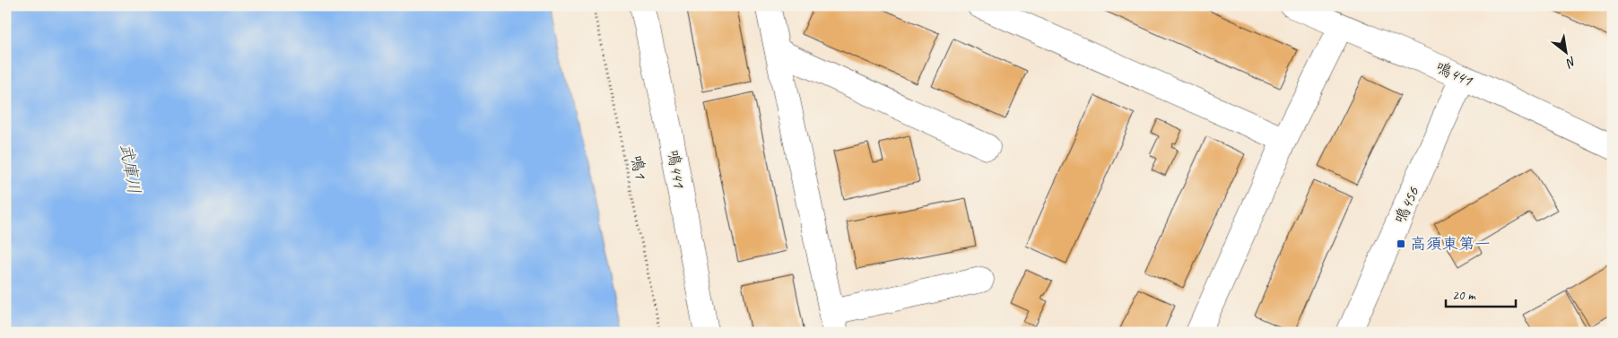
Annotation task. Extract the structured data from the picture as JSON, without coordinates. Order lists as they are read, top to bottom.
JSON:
{
  "streets": {
    "street": ["鳴441", "鳴456"],
    "path": ["鳴1"]
  },
  "crossings": [
    ["鳴441", "鳴456"]
  ],
  "water": ["武庫川"],
  "places": {
    "transit": ["高須東第一"]
  },
  "scale_bar": "20 m",
  "north": "bottom right"
}
